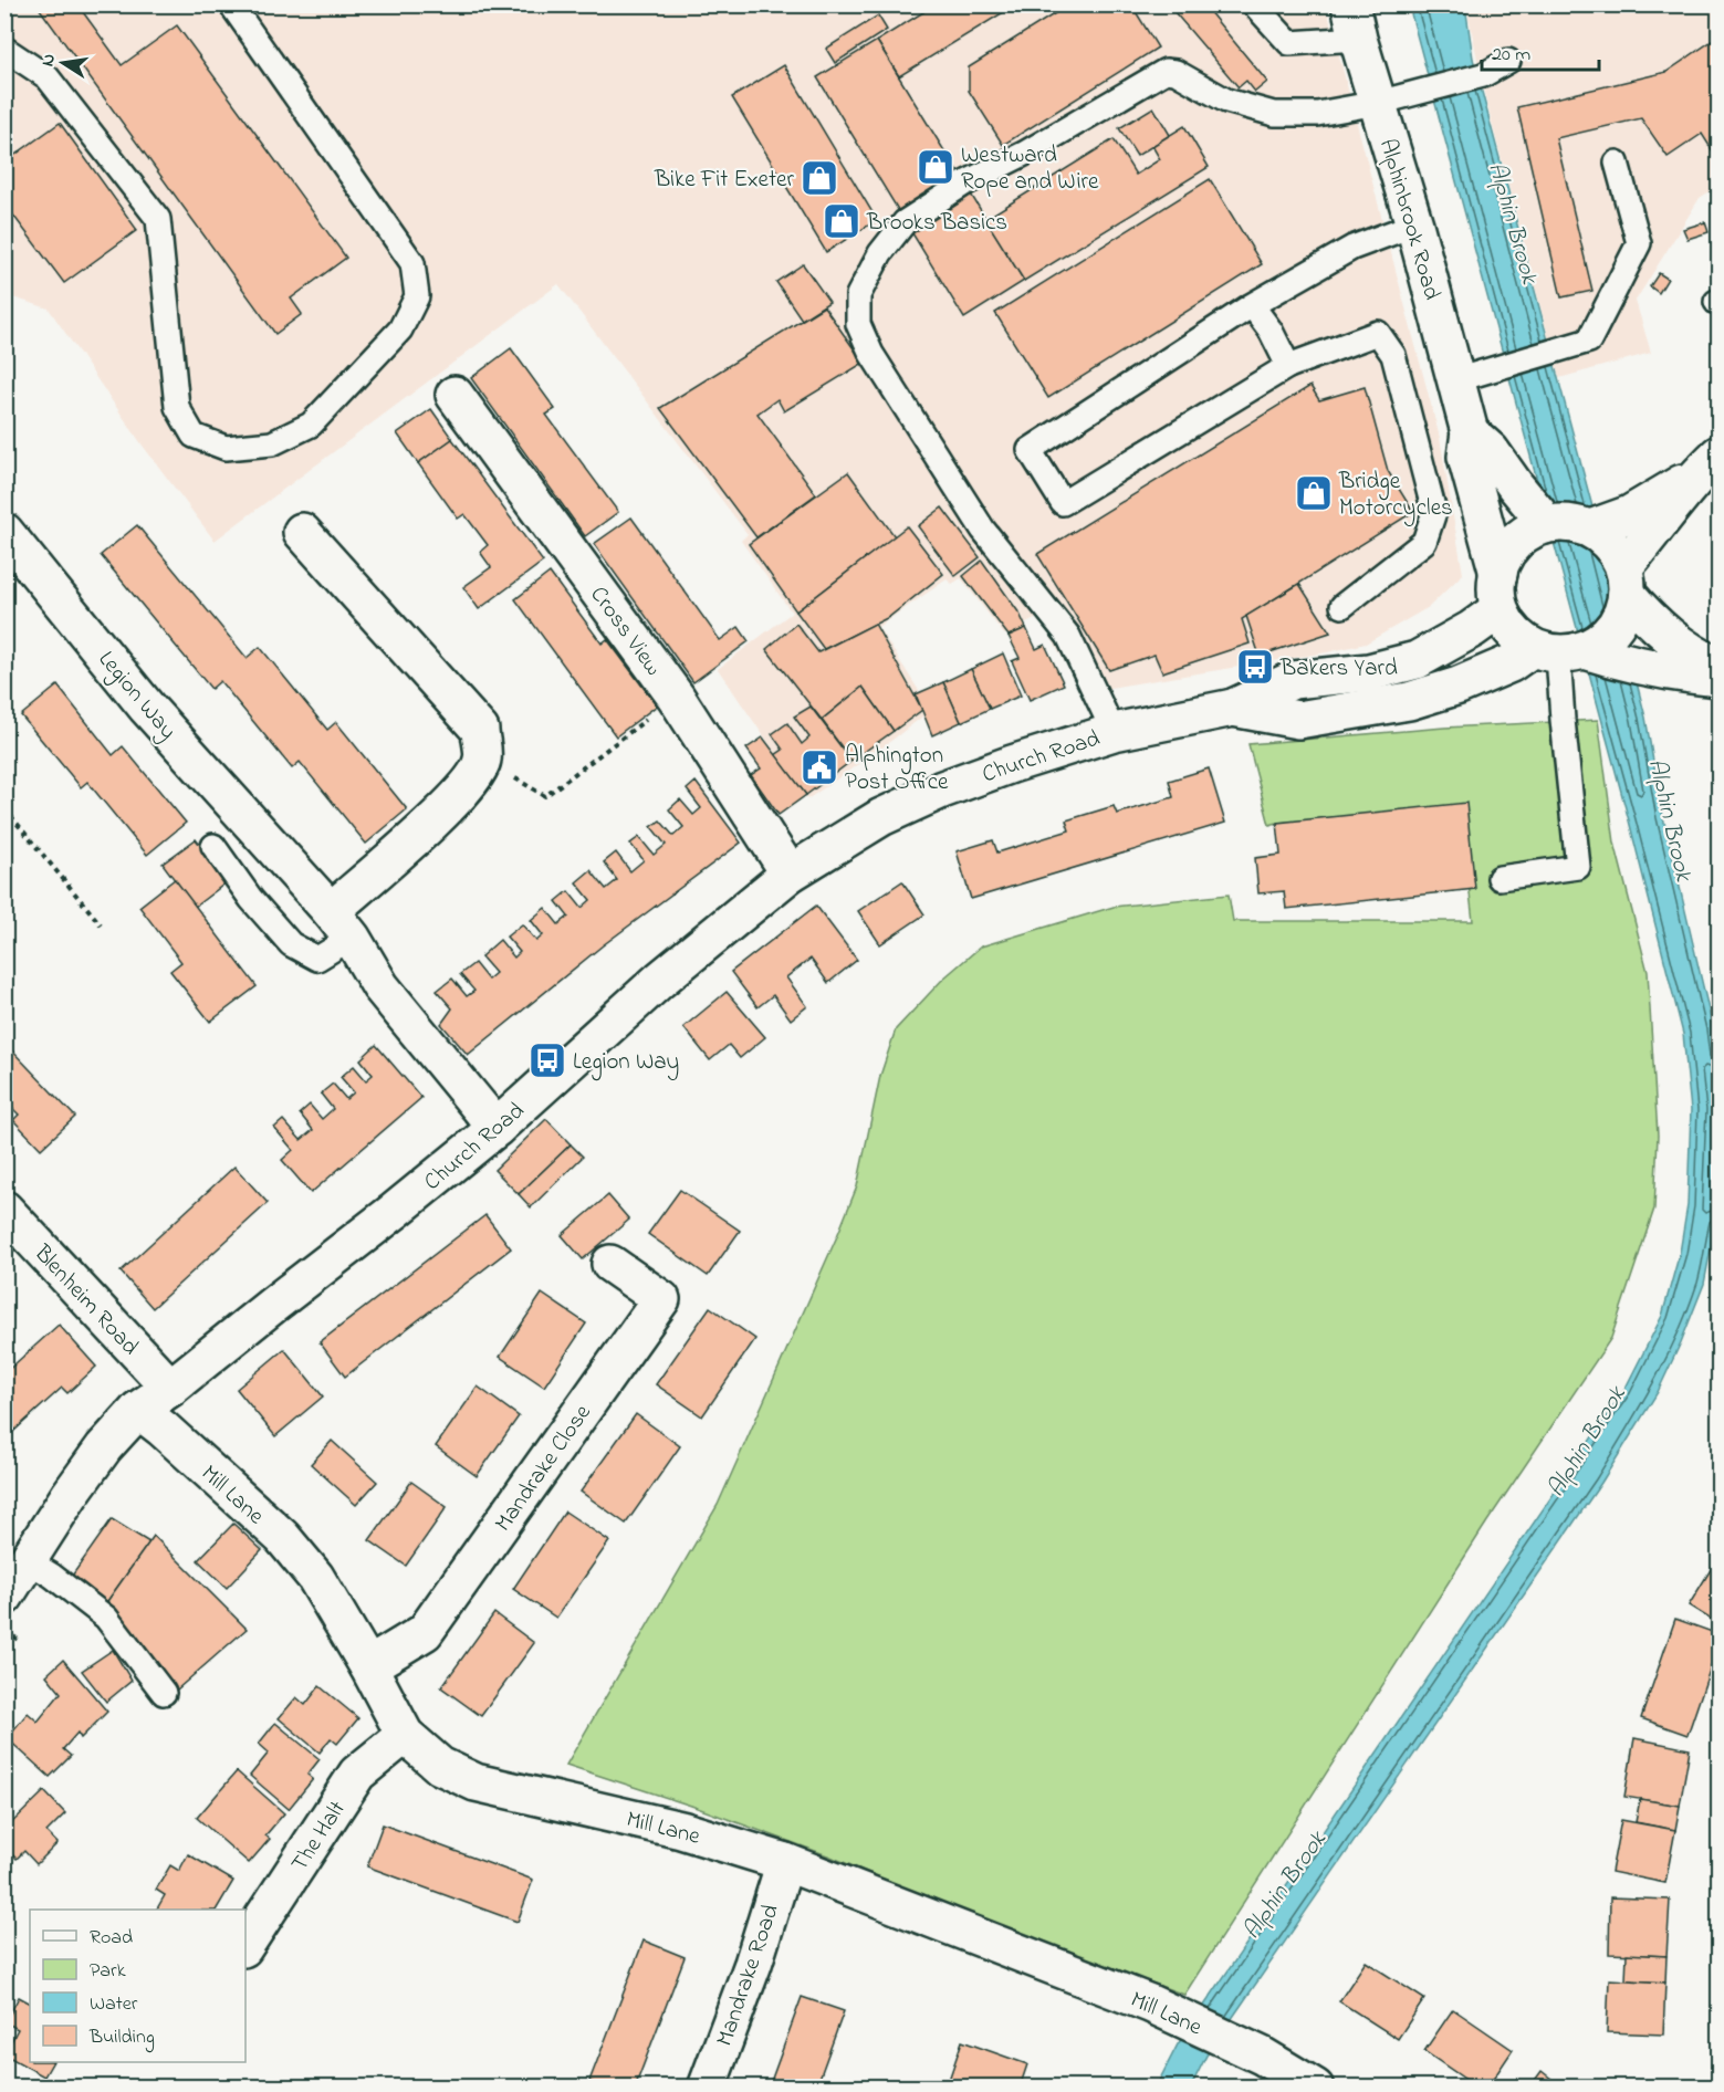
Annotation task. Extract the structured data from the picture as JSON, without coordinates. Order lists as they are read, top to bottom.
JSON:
{
  "streets": {
    "street": [
      "Alphinbrook Road",
      "Cross View",
      "Legion Way",
      "Church Road",
      "Blenheim Road",
      "Mandrake Close",
      "Mill Lane",
      "The Halt",
      "Mandrake Road"
    ]
  },
  "crossings": [
    ["Alphinbrook Road", "Church Road"],
    ["Cross View", "Church Road"],
    ["Legion Way", "Church Road"],
    ["Church Road", "Blenheim Road"],
    ["Church Road", "Mill Lane"],
    ["Mandrake Close", "Mill Lane"],
    ["Mill Lane", "The Halt"],
    ["Mill Lane", "Mandrake Road"]
  ],
  "water": ["Alphin Brook"],
  "places": {
    "shop": [
      "Westward Rope and Wire",
      "Bike Fit Exeter",
      "Brooks Basics",
      "Bridge Motorcycles"
    ],
    "bus stop": ["Bakers Yard", "Legion Way"],
    "public building": ["Alphington Post Office"]
  },
  "legend": [
    "Road",
    "Park",
    "Water",
    "Building"
  ],
  "scale_bar": "20 m",
  "north": "left"
}
